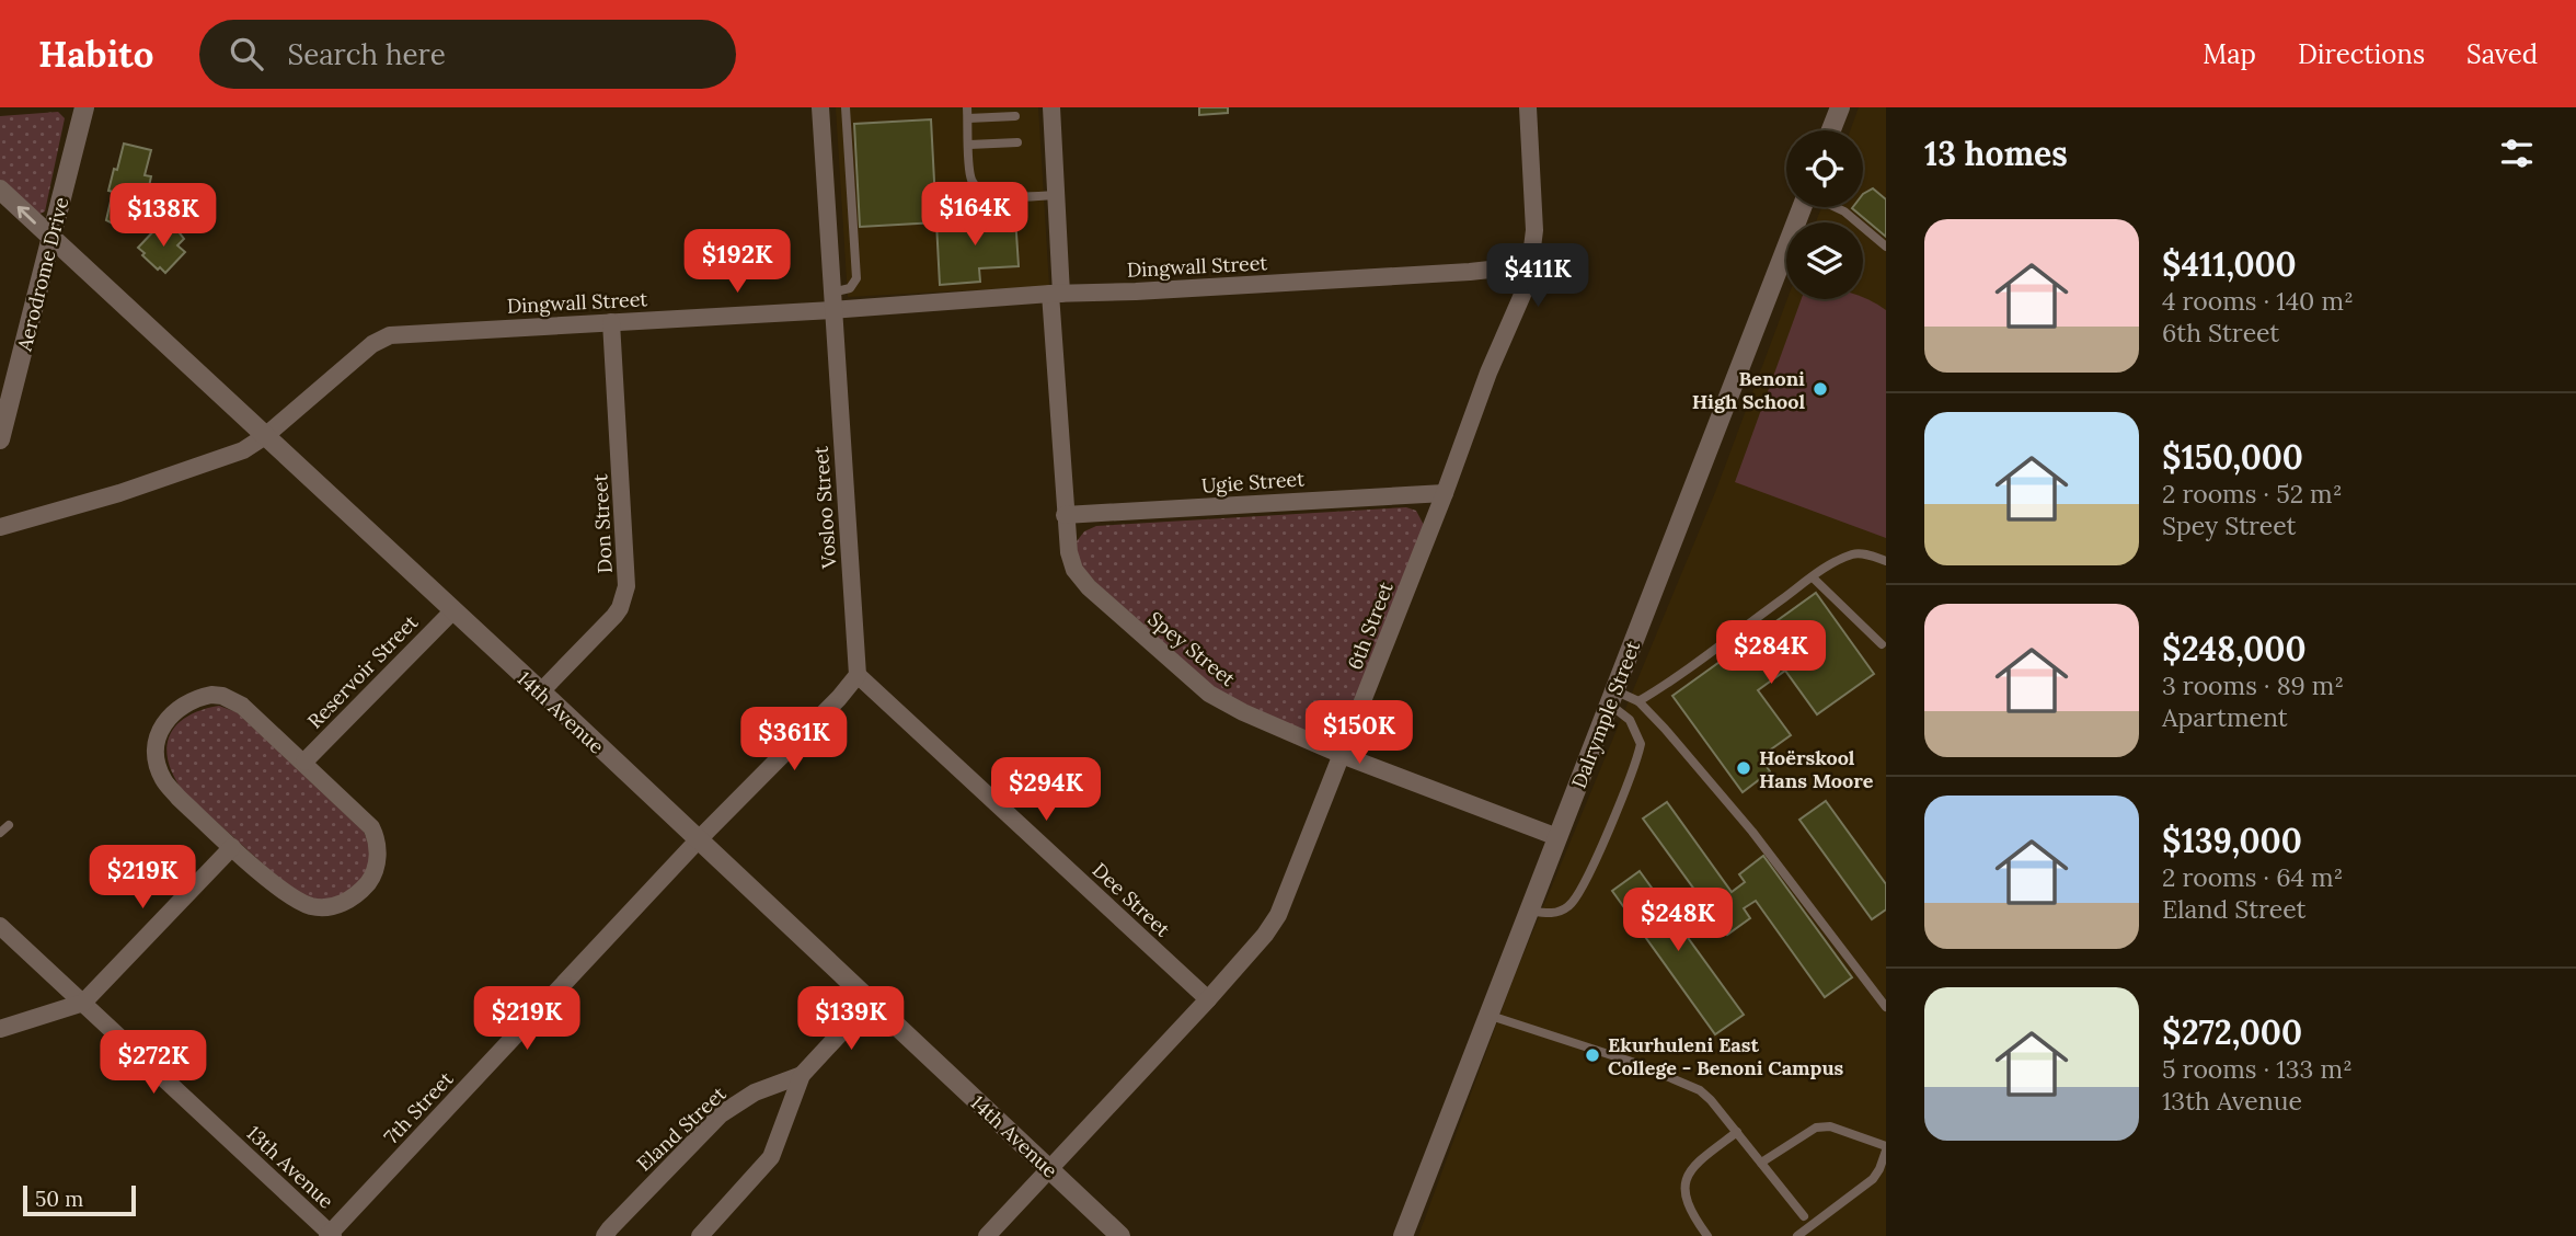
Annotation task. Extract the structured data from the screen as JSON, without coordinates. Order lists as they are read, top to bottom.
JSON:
{
  "streets": {
    "street": [
      "Dingwall Street",
      "Aerodrome Drive",
      "Ugie Street",
      "Vosloo Street",
      "Don Street",
      "6th Street",
      "Spey Street",
      "Reservoir Street",
      "14th Avenue",
      "Dalrymple Street",
      "Dee Street",
      "7th Street",
      "Eland Street",
      "13th Avenue"
    ]
  },
  "crossings": [
    ["Dingwall Street", "Vosloo Street"],
    ["Dingwall Street", "Don Street"],
    ["Dingwall Street", "6th Street"],
    ["Dingwall Street", "Spey Street"],
    ["Dingwall Street", "14th Avenue"],
    ["Aerodrome Drive", "14th Avenue"],
    ["Ugie Street", "6th Street"],
    ["Ugie Street", "Spey Street"],
    ["Vosloo Street", "Dee Street"],
    ["Don Street", "14th Avenue"],
    ["6th Street", "Spey Street"],
    ["6th Street", "14th Avenue"],
    ["6th Street", "Dee Street"],
    ["Spey Street", "Dalrymple Street"],
    ["Reservoir Street", "14th Avenue"],
    ["14th Avenue", "7th Street"],
    ["14th Avenue", "Eland Street"],
    ["7th Street", "13th Avenue"]
  ],
  "places": ["Benoni High School", "Hoërskool Hans Moore", "Ekurhuleni East College - Benoni Campus"],
  "scale_bar": "50 m",
  "page": {
    "header": "Habito",
    "search": "Search here",
    "nav": ["Map", "Directions", "Saved"],
    "heading": "13 homes",
    "price": [
      "$164K",
      "$138K",
      "$192K",
      "$411K",
      "$284K",
      "$150K",
      "$361K",
      "$294K",
      "$219K",
      "$248K",
      "$219K",
      "$139K",
      "$272K"
    ],
    "list": [
      {
        "name": "$411,000",
        "note": "4 rooms · 140 m² · 6th Street"
      },
      {
        "name": "$150,000",
        "note": "2 rooms · 52 m² · Spey Street"
      },
      {
        "name": "$248,000",
        "note": "3 rooms · 89 m² · Apartment"
      },
      {
        "name": "$139,000",
        "note": "2 rooms · 64 m² · Eland Street"
      },
      {
        "name": "$272,000",
        "note": "5 rooms · 133 m² · 13th Avenue"
      }
    ],
    "scale": "50 m"
  }
}
